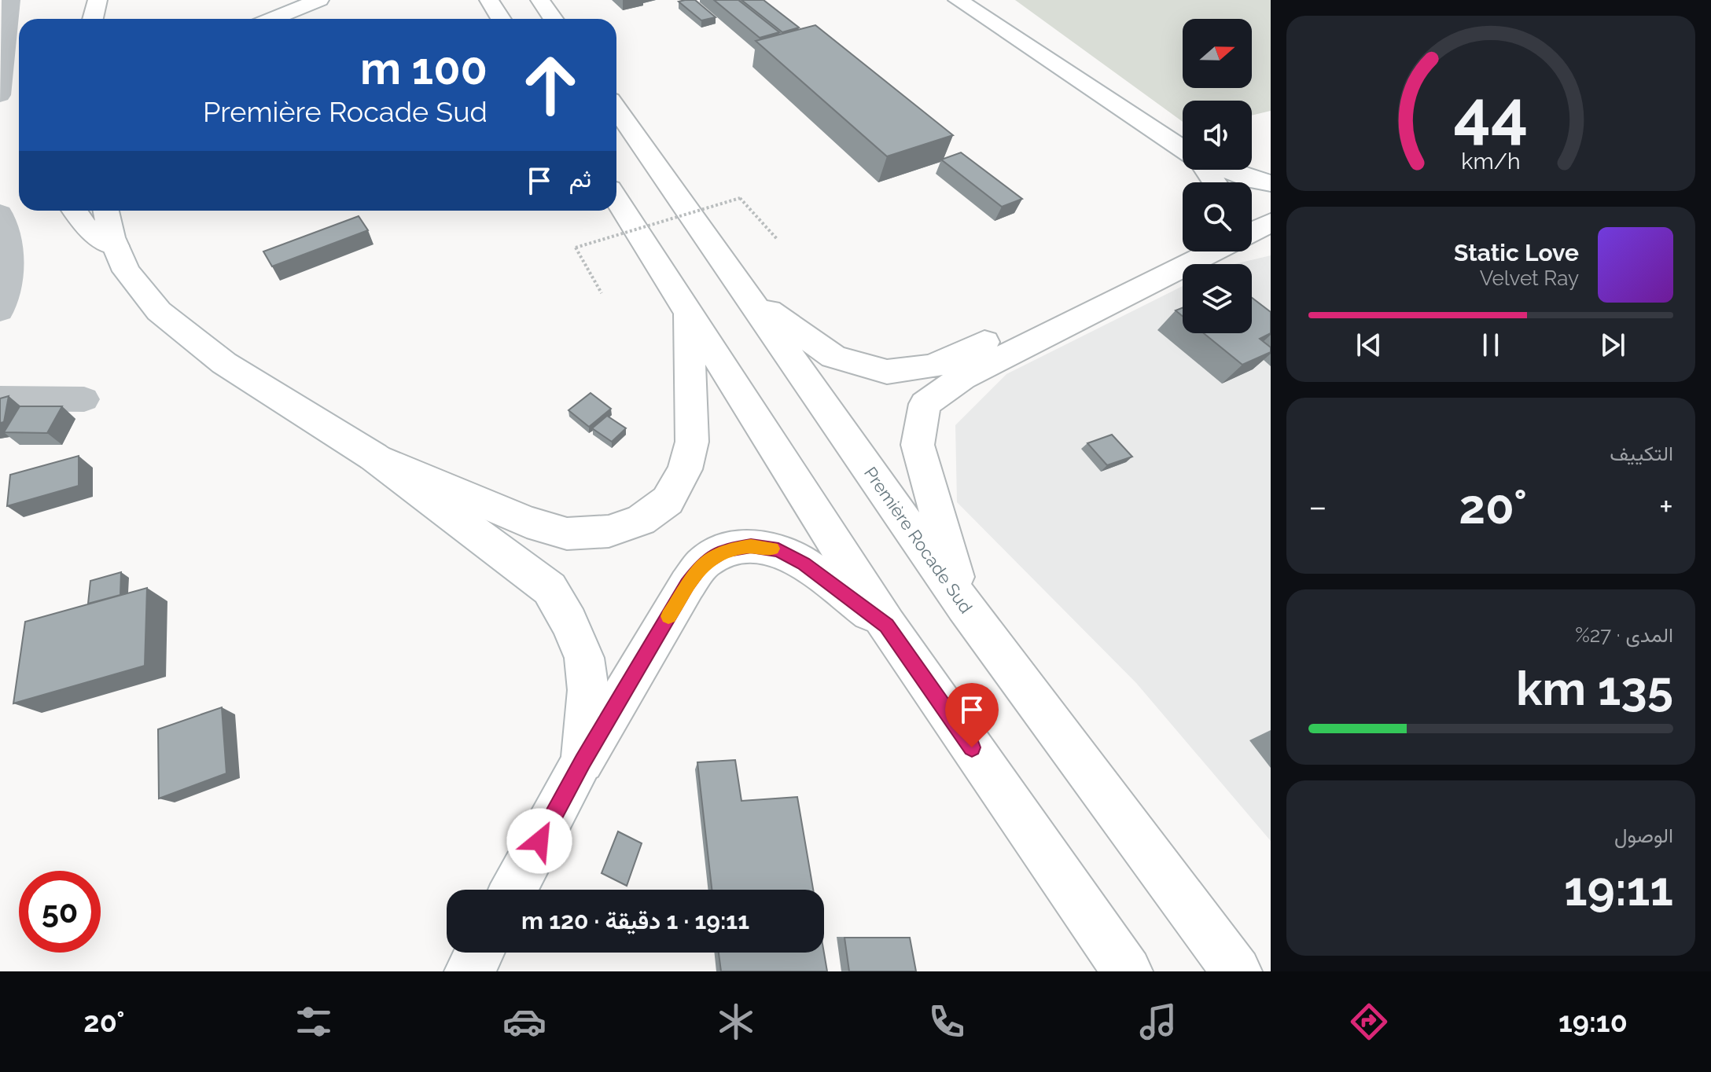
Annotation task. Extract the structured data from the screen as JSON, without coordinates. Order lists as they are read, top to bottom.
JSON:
{
  "streets": {
    "main road": ["Première Rocade Sud"]
  },
  "north": "right",
  "page": {
    "turn": ["100 m", "Première Rocade Sud"],
    "then": "ثم",
    "song": ["Static Love", "Velvet Ray"],
    "tile": [
      "التكييف",
      ["المدى · 27%", "135 km"],
      ["الوصول", "19:11"]
    ],
    "heat": ["−", "20°", "+"],
    "limit": "50",
    "trip": "19:11 · 1 دقيقة · 120 m",
    "tabs": ["19:10", "20°"],
    "gauge": ["44", "km/h"]
  }
}
